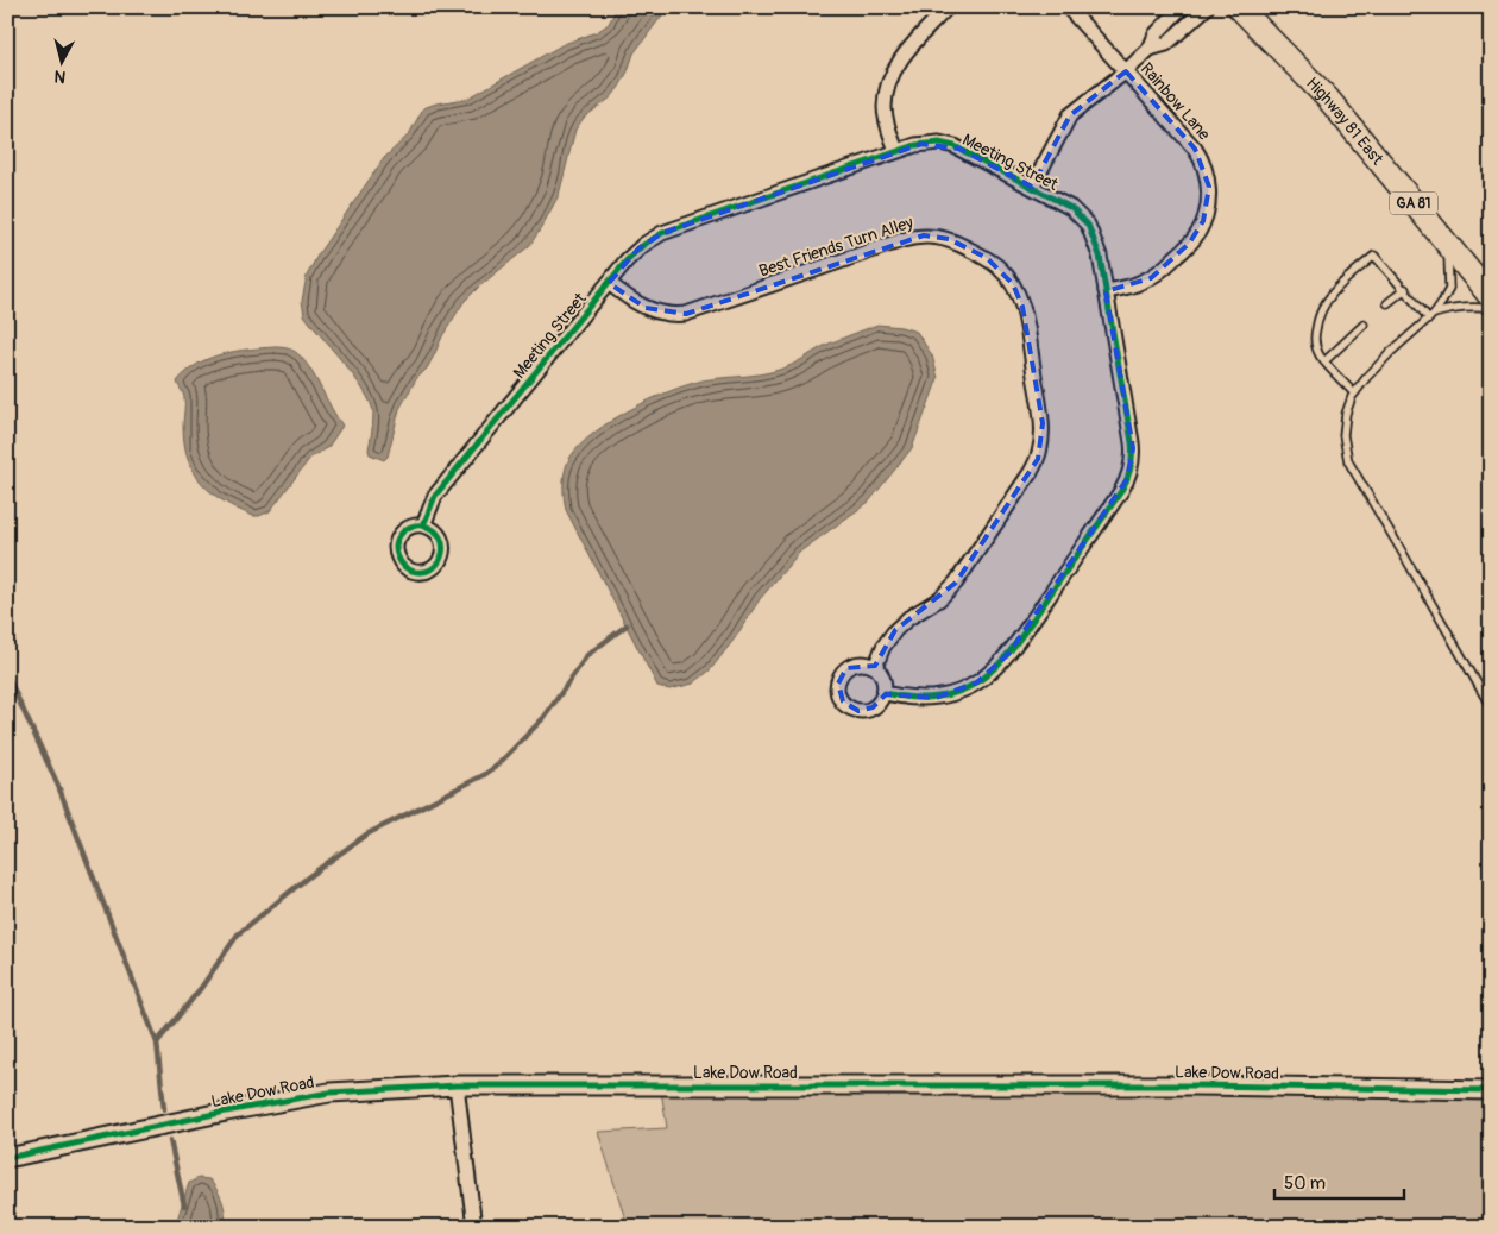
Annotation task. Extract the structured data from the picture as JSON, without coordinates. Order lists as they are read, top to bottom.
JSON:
{
  "streets": {
    "main road": ["Highway 81 East", "GA 81"],
    "street": [
      "Rainbow Lane",
      "Meeting Street",
      "Best Friends Turn Alley",
      "Lake Dow Road"
    ]
  },
  "crossings": [
    ["Rainbow Lane", "Meeting Street"],
    ["Meeting Street", "Best Friends Turn Alley"]
  ],
  "scale_bar": "50 m",
  "north": "bottom"
}
